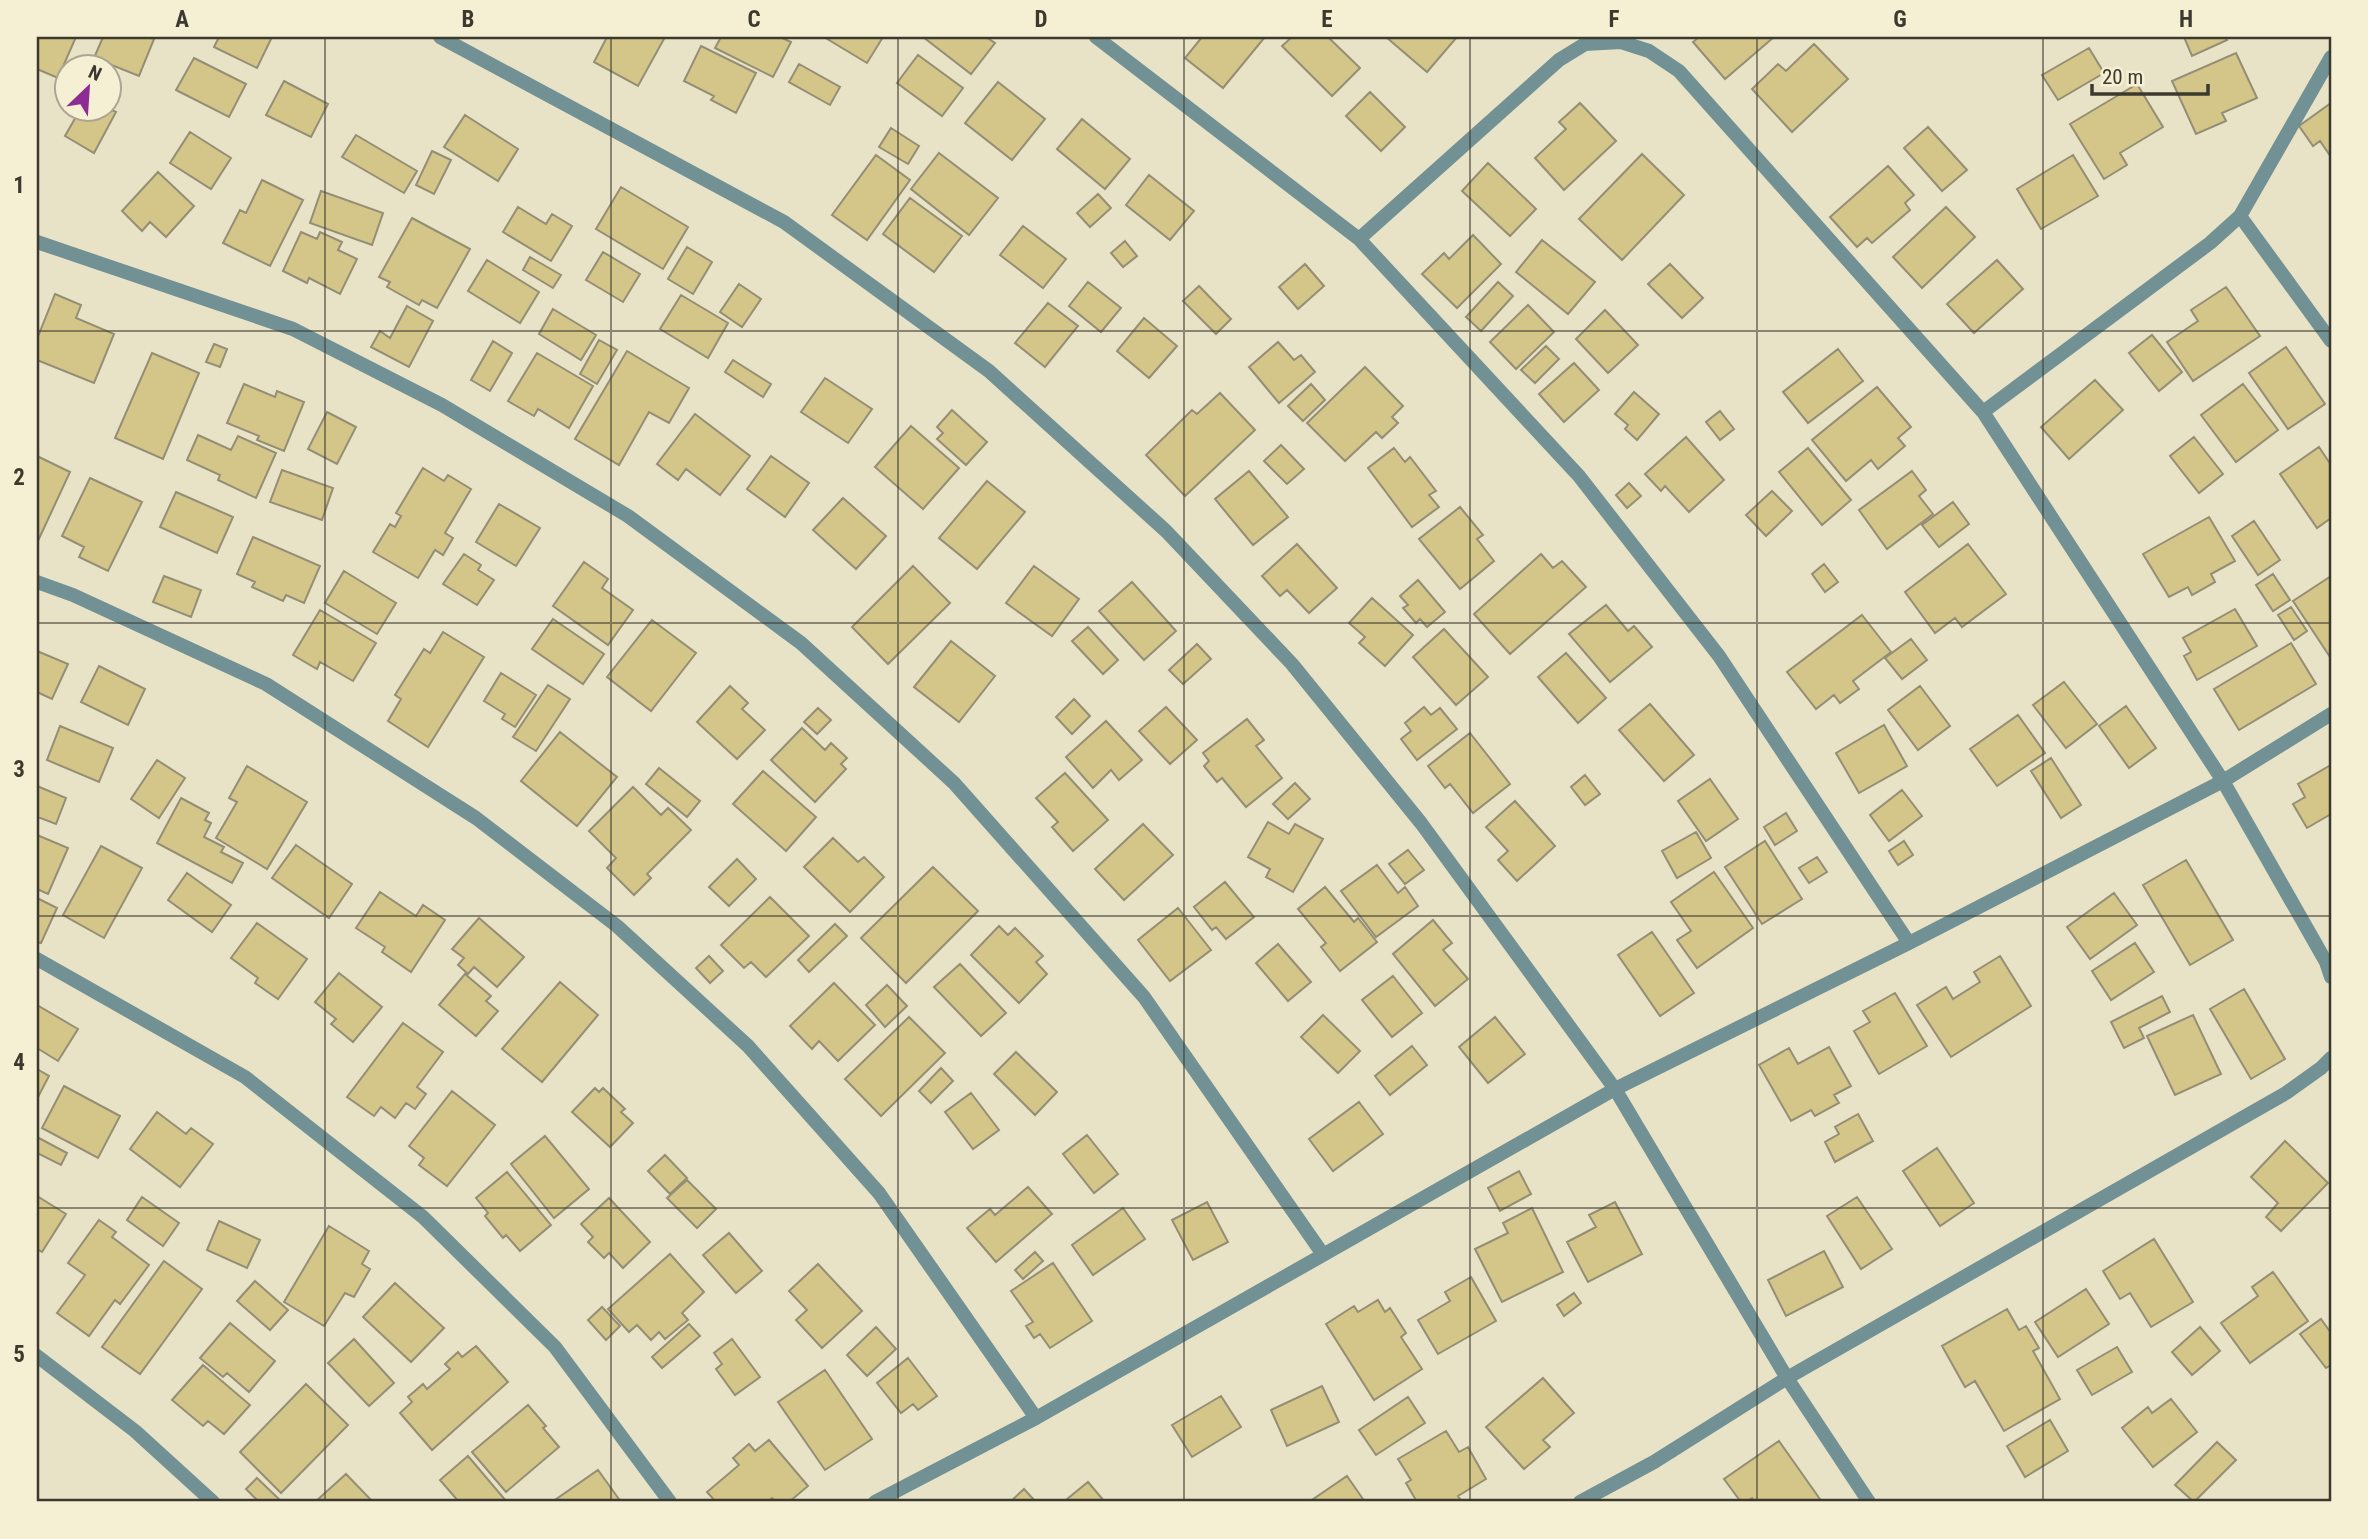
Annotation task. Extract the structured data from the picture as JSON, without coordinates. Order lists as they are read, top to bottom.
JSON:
{
  "scale_bar": "20 m",
  "north": "top right",
  "grid": {
    "columns": [
      "A",
      "B",
      "C",
      "D",
      "E",
      "F",
      "G",
      "H"
    ],
    "rows": [
      "1",
      "2",
      "3",
      "4",
      "5"
    ]
  }
}
